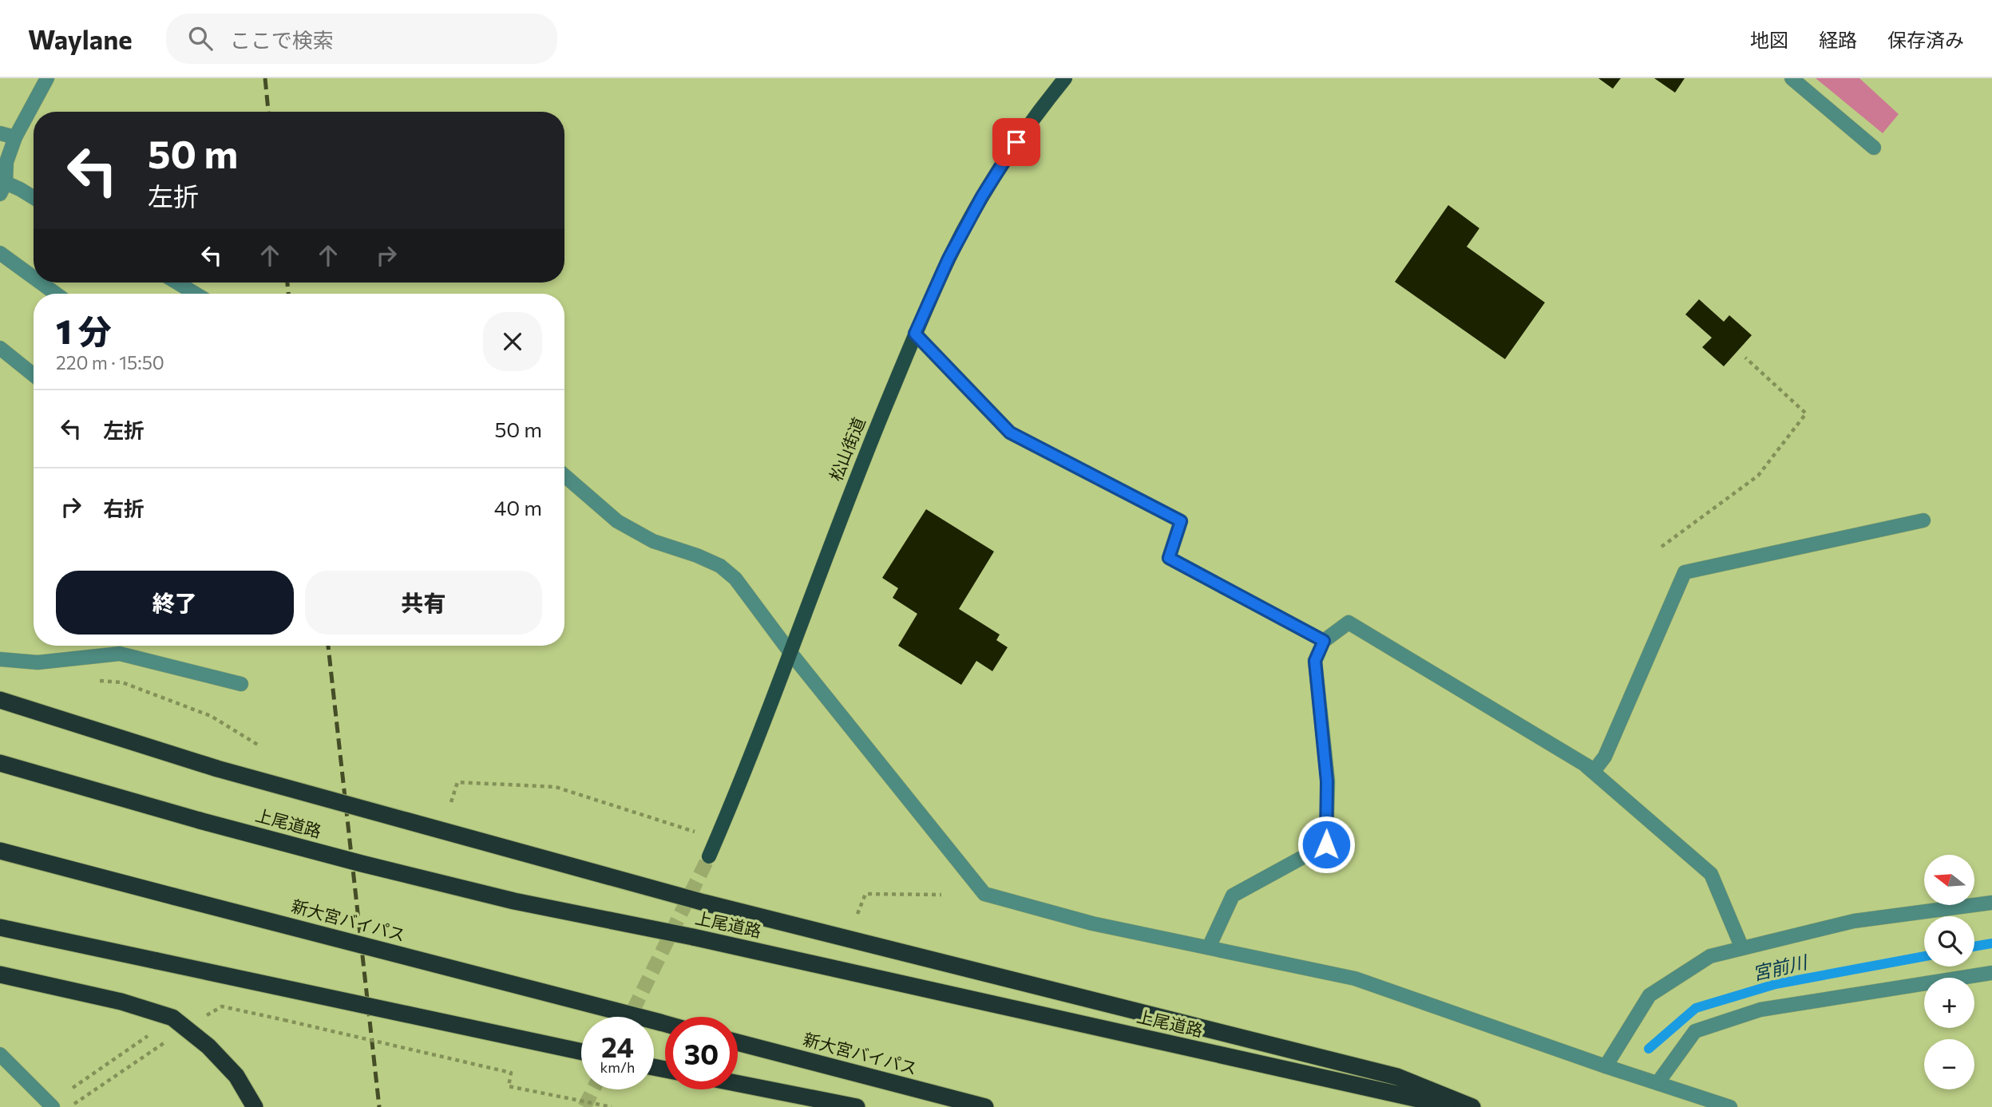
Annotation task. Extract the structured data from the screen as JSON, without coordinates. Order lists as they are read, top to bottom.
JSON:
{
  "streets": {
    "highway": ["上尾道路", "新大宮バイパス"],
    "main road": ["松山街道"]
  },
  "water": ["宮前川"],
  "north": "left",
  "page": {
    "header": "Waylane",
    "search": "ここで検索",
    "nav": ["地図", "経路", "保存済み"],
    "turn": ["50 m", "左折"],
    "heading": ["1 分", "220 m · 15:50"],
    "list": [
      {
        "name": "左折",
        "value": "50 m"
      },
      {
        "name": "右折",
        "value": "40 m"
      }
    ],
    "buttons": ["終了", "共有"],
    "map_buttons": ["+", "−"],
    "speed": "24 km/h",
    "limit": "30"
  }
}
